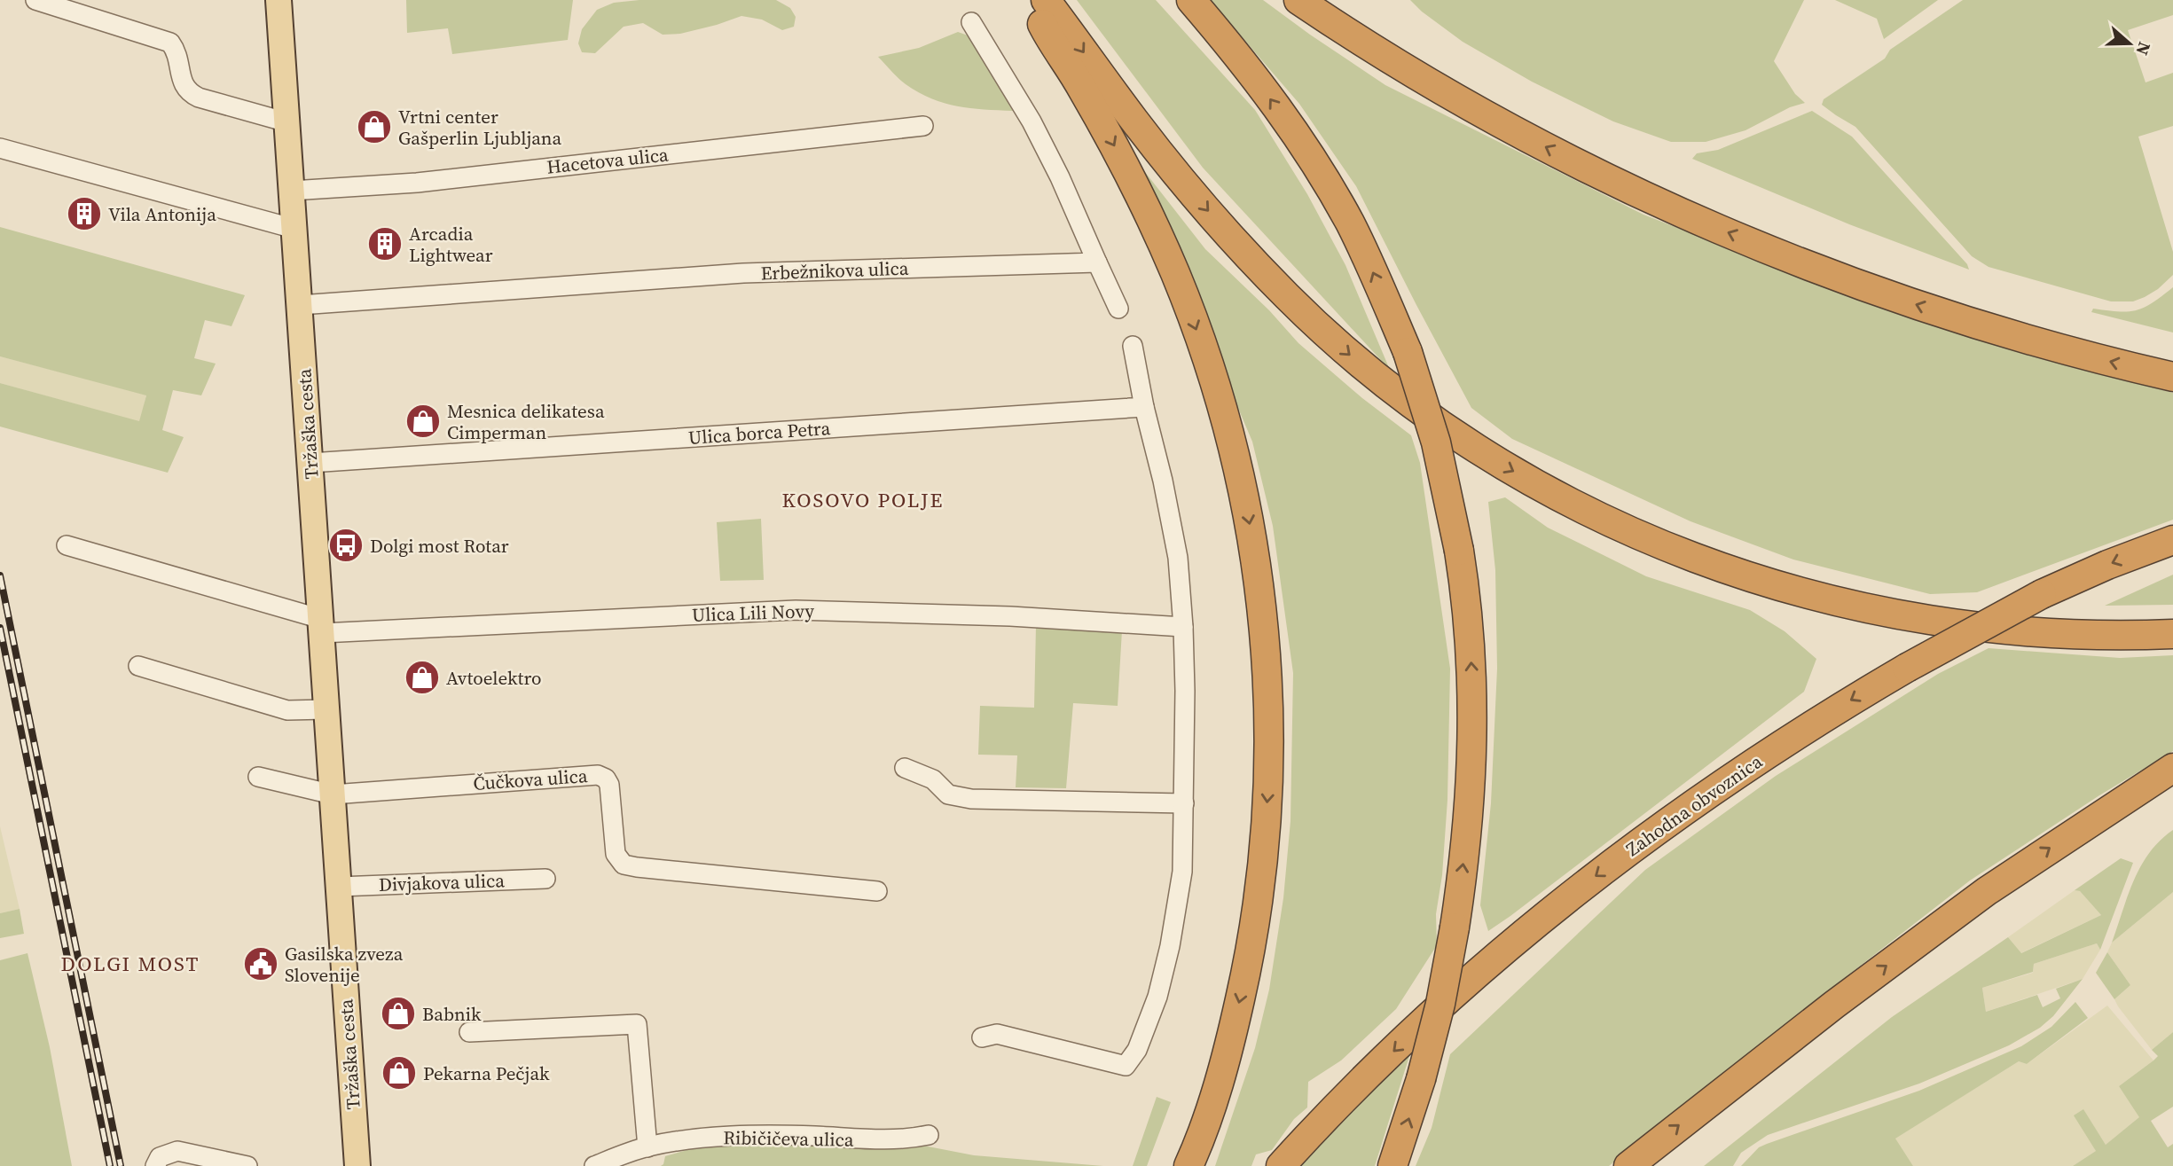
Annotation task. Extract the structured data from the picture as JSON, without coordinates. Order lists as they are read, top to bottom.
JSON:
{
  "streets": {
    "highway": ["Zahodna obvoznica"],
    "main road": ["Tržaška cesta"],
    "street": [
      "Hacetova ulica",
      "Erbežnikova ulica",
      "Ulica borca Petra",
      "Ulica Lili Novy",
      "Čučkova ulica",
      "Divjakova ulica",
      "Ribičičeva ulica"
    ]
  },
  "crossings": [
    ["Hacetova ulica", "Tržaška cesta"],
    ["Erbežnikova ulica", "Tržaška cesta"],
    ["Tržaška cesta", "Ulica borca Petra"],
    ["Tržaška cesta", "Ulica Lili Novy"],
    ["Tržaška cesta", "Čučkova ulica"],
    ["Tržaška cesta", "Divjakova ulica"]
  ],
  "districts": ["KOSOVO POLJE", "DOLGI MOST"],
  "places": {
    "shop": [
      "Vrtni center Gašperlin Ljubljana",
      "Mesnica delikatesa Cimperman",
      "Avtoelektro",
      "Babnik",
      "Pekarna Pečjak"
    ],
    "building": ["Vila Antonija", "Arcadia Lightwear"],
    "bus stop": ["Dolgi most Rotar"],
    "public building": ["Gasilska zveza Slovenije"]
  },
  "north": "right"
}
